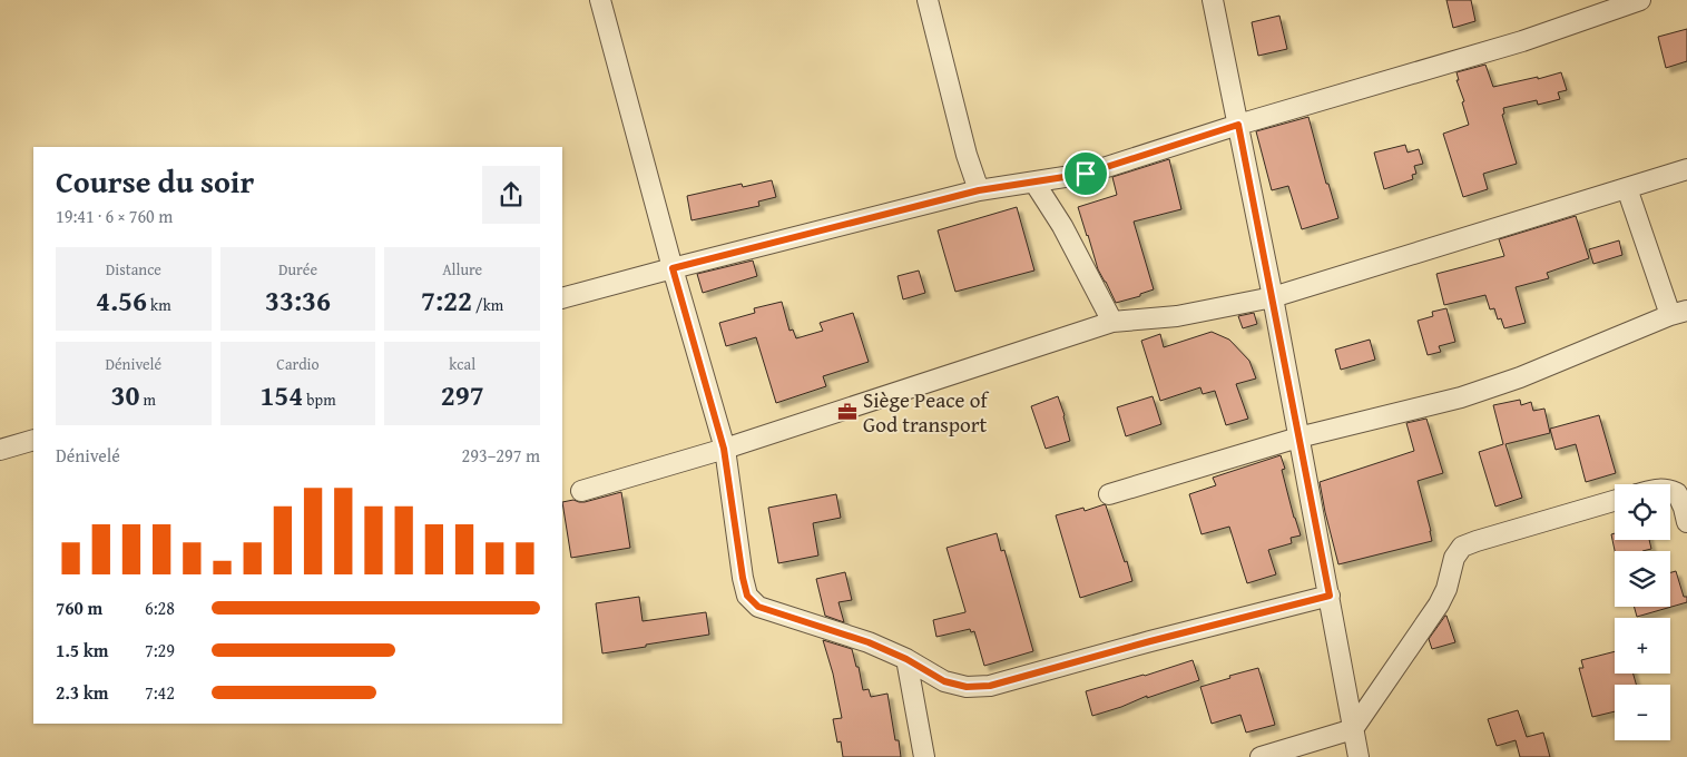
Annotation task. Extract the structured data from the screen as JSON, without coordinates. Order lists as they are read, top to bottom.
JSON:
{
  "places": {
    "office": ["Siège Peace of God transport"]
  },
  "page": {
    "heading": ["Course du soir", "19:41 · 6 × 760 m"],
    "stats": [
      ["Distance", "4.56 km"],
      ["Durée", "33:36"],
      ["Allure", "7:22 /km"],
      ["Dénivelé", "30 m"],
      ["Cardio", "154 bpm"],
      ["kcal", "297"]
    ],
    "chart": ["Dénivelé", "293–297 m"],
    "map_buttons": ["+", "−"],
    "list": [
      {
        "name": "760 m",
        "note": "6:28"
      },
      {
        "name": "1.5 km",
        "note": "7:29"
      },
      {
        "name": "2.3 km",
        "note": "7:42"
      }
    ]
  }
}
